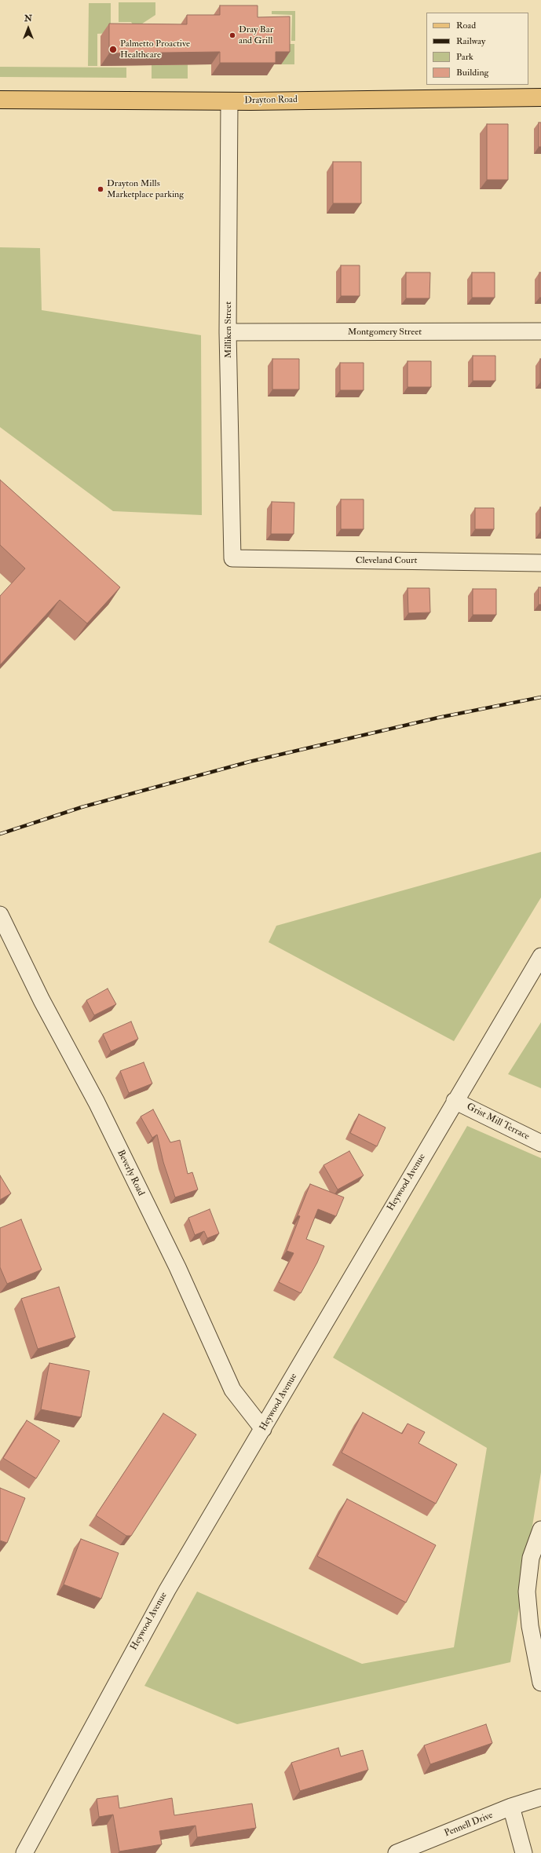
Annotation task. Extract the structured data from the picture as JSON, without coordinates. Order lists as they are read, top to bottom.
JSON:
{
  "streets": {
    "main road": ["Drayton Road"],
    "street": [
      "Milliken Street",
      "Montgomery Street",
      "Cleveland Court",
      "Grist Mill Terrace",
      "Beverly Road",
      "Heywood Avenue",
      "Pennell Drive"
    ]
  },
  "crossings": [
    ["Drayton Road", "Milliken Street"],
    ["Milliken Street", "Montgomery Street"],
    ["Milliken Street", "Cleveland Court"],
    ["Grist Mill Terrace", "Heywood Avenue"],
    ["Beverly Road", "Heywood Avenue"]
  ],
  "places": ["Dray Bar and Grill", "Palmetto Proactive Healthcare", "Drayton Mills Marketplace parking"],
  "legend": [
    "Road",
    "Railway",
    "Park",
    "Building"
  ],
  "north": "top"
}
